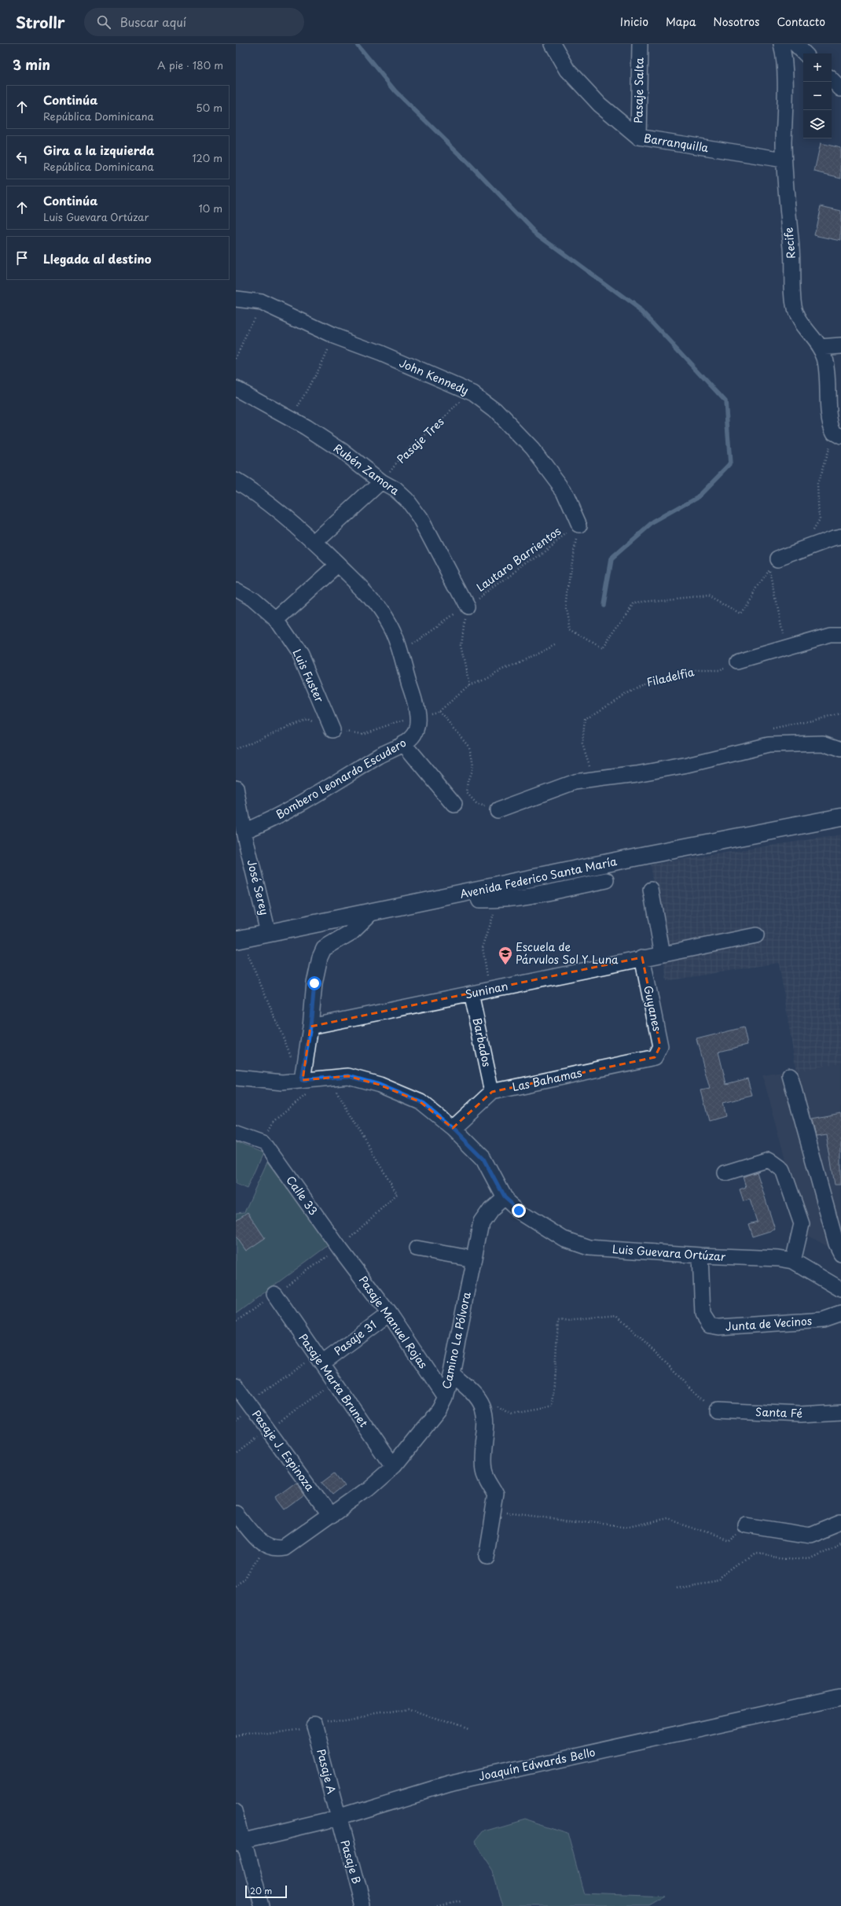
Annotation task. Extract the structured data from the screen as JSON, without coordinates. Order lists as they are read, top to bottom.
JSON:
{
  "streets": {
    "main road": ["Avenida Federico Santa María"],
    "street": [
      "Pasaje Salta",
      "Barranquilla",
      "Recife",
      "John Kennedy",
      "Rubén Zamora",
      "Luis Fuster",
      "Bombero Leonardo Escudero",
      "José Serey",
      "Suninan",
      "Guyanes",
      "Barbados",
      "Las Bahamas",
      "Calle 33",
      "Luis Guevara Ortúzar",
      "Pasaje Manuel Rojas",
      "Junta de Vecinos",
      "Pasaje 31",
      "Camino La Pólvora",
      "Pasaje Marta Brunet",
      "Santa Fé",
      "Pasaje J. Espinoza",
      "Joaquín Edwards Bello",
      "Pasaje A",
      "Pasaje B"
    ],
    "path": ["Pasaje Tres", "Lautaro Barrientos", "Filadelfia"]
  },
  "crossings": [
    ["Pasaje Salta", "Barranquilla"],
    ["Barranquilla", "Recife"],
    ["John Kennedy", "Pasaje Tres"],
    ["John Kennedy", "Lautaro Barrientos"],
    ["Pasaje Tres", "Rubén Zamora"],
    ["Rubén Zamora", "Lautaro Barrientos"],
    ["Lautaro Barrientos", "Bombero Leonardo Escudero"],
    ["Bombero Leonardo Escudero", "José Serey"],
    ["Avenida Federico Santa María", "José Serey"],
    ["Suninan", "Guyanes"],
    ["Suninan", "Barbados"],
    ["Guyanes", "Las Bahamas"],
    ["Barbados", "Las Bahamas"],
    ["Calle 33", "Pasaje Manuel Rojas"],
    ["Luis Guevara Ortúzar", "Junta de Vecinos"],
    ["Luis Guevara Ortúzar", "Camino La Pólvora"],
    ["Pasaje Manuel Rojas", "Pasaje 31"],
    ["Pasaje Manuel Rojas", "Camino La Pólvora"],
    ["Pasaje 31", "Pasaje Marta Brunet"],
    ["Camino La Pólvora", "Pasaje Marta Brunet"],
    ["Camino La Pólvora", "Pasaje J. Espinoza"],
    ["Joaquín Edwards Bello", "Pasaje A"],
    ["Joaquín Edwards Bello", "Pasaje B"],
    ["Pasaje A", "Pasaje B"]
  ],
  "places": {
    "school or university": ["Escuela de Párvulos Sol Y Luna"]
  },
  "scale_bar": "20 m",
  "page": {
    "header": "Strollr",
    "search": "Buscar aquí",
    "nav": [
      "Inicio",
      "Mapa",
      "Nosotros",
      "Contacto"
    ],
    "heading": ["3 min", "A pie · 180 m"],
    "map_buttons": ["+", "−"],
    "list": [
      ["Continúa", "República Dominicana", "50 m"],
      ["Gira a la izquierda", "República Dominicana", "120 m"],
      ["Continúa", "Luis Guevara Ortúzar", "10 m"],
      "Llegada al destino"
    ],
    "scale": "20 m"
  }
}
